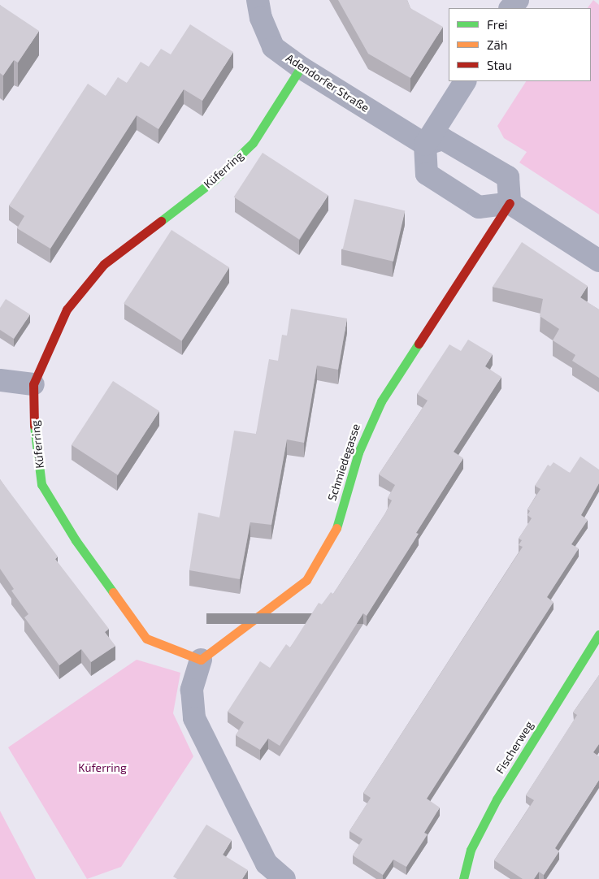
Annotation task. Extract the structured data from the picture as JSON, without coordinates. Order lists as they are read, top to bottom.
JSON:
{
  "streets": {
    "street": [
      "Adendorfer Straße",
      "Küferring",
      "Schmiedegasse",
      "Fischerweg"
    ]
  },
  "crossings": [
    ["Adendorfer Straße", "Küferring"],
    ["Küferring", "Schmiedegasse"]
  ],
  "parks": ["Küferring"],
  "legend": ["Frei", "Zäh", "Stau"]
}
